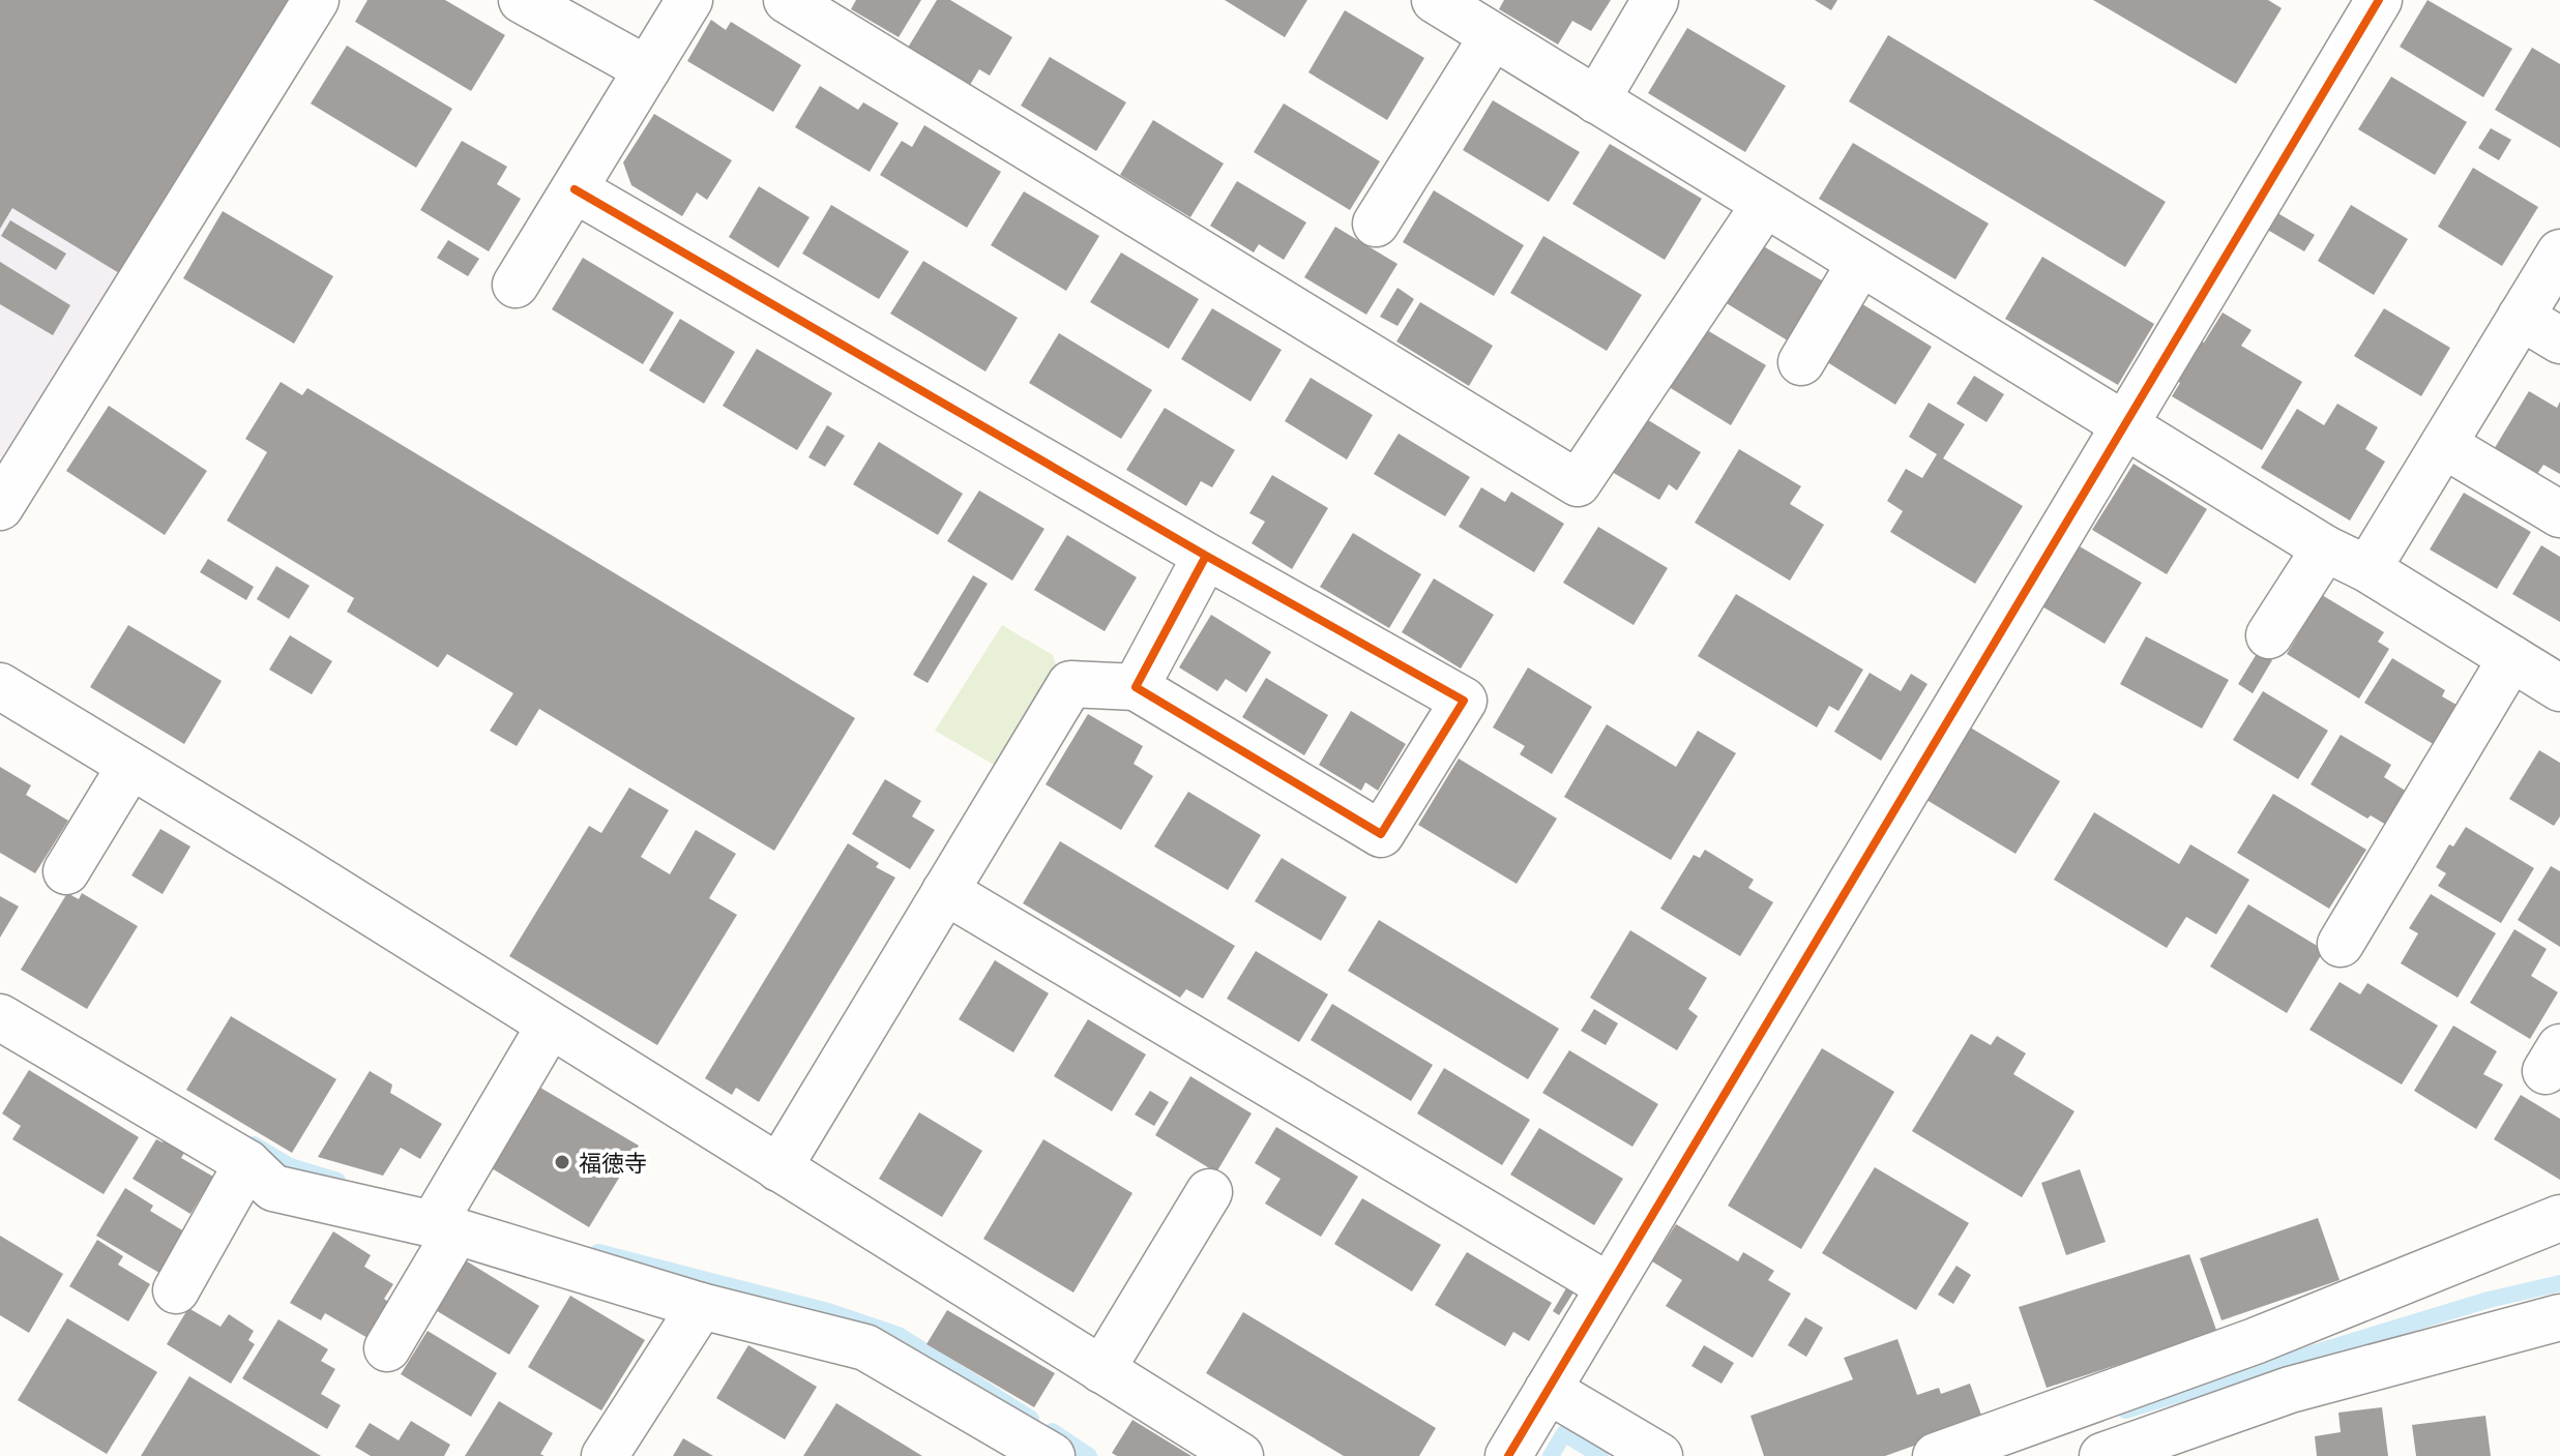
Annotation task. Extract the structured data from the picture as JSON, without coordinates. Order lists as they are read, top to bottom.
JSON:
{
  "places": ["福徳寺"]
}
